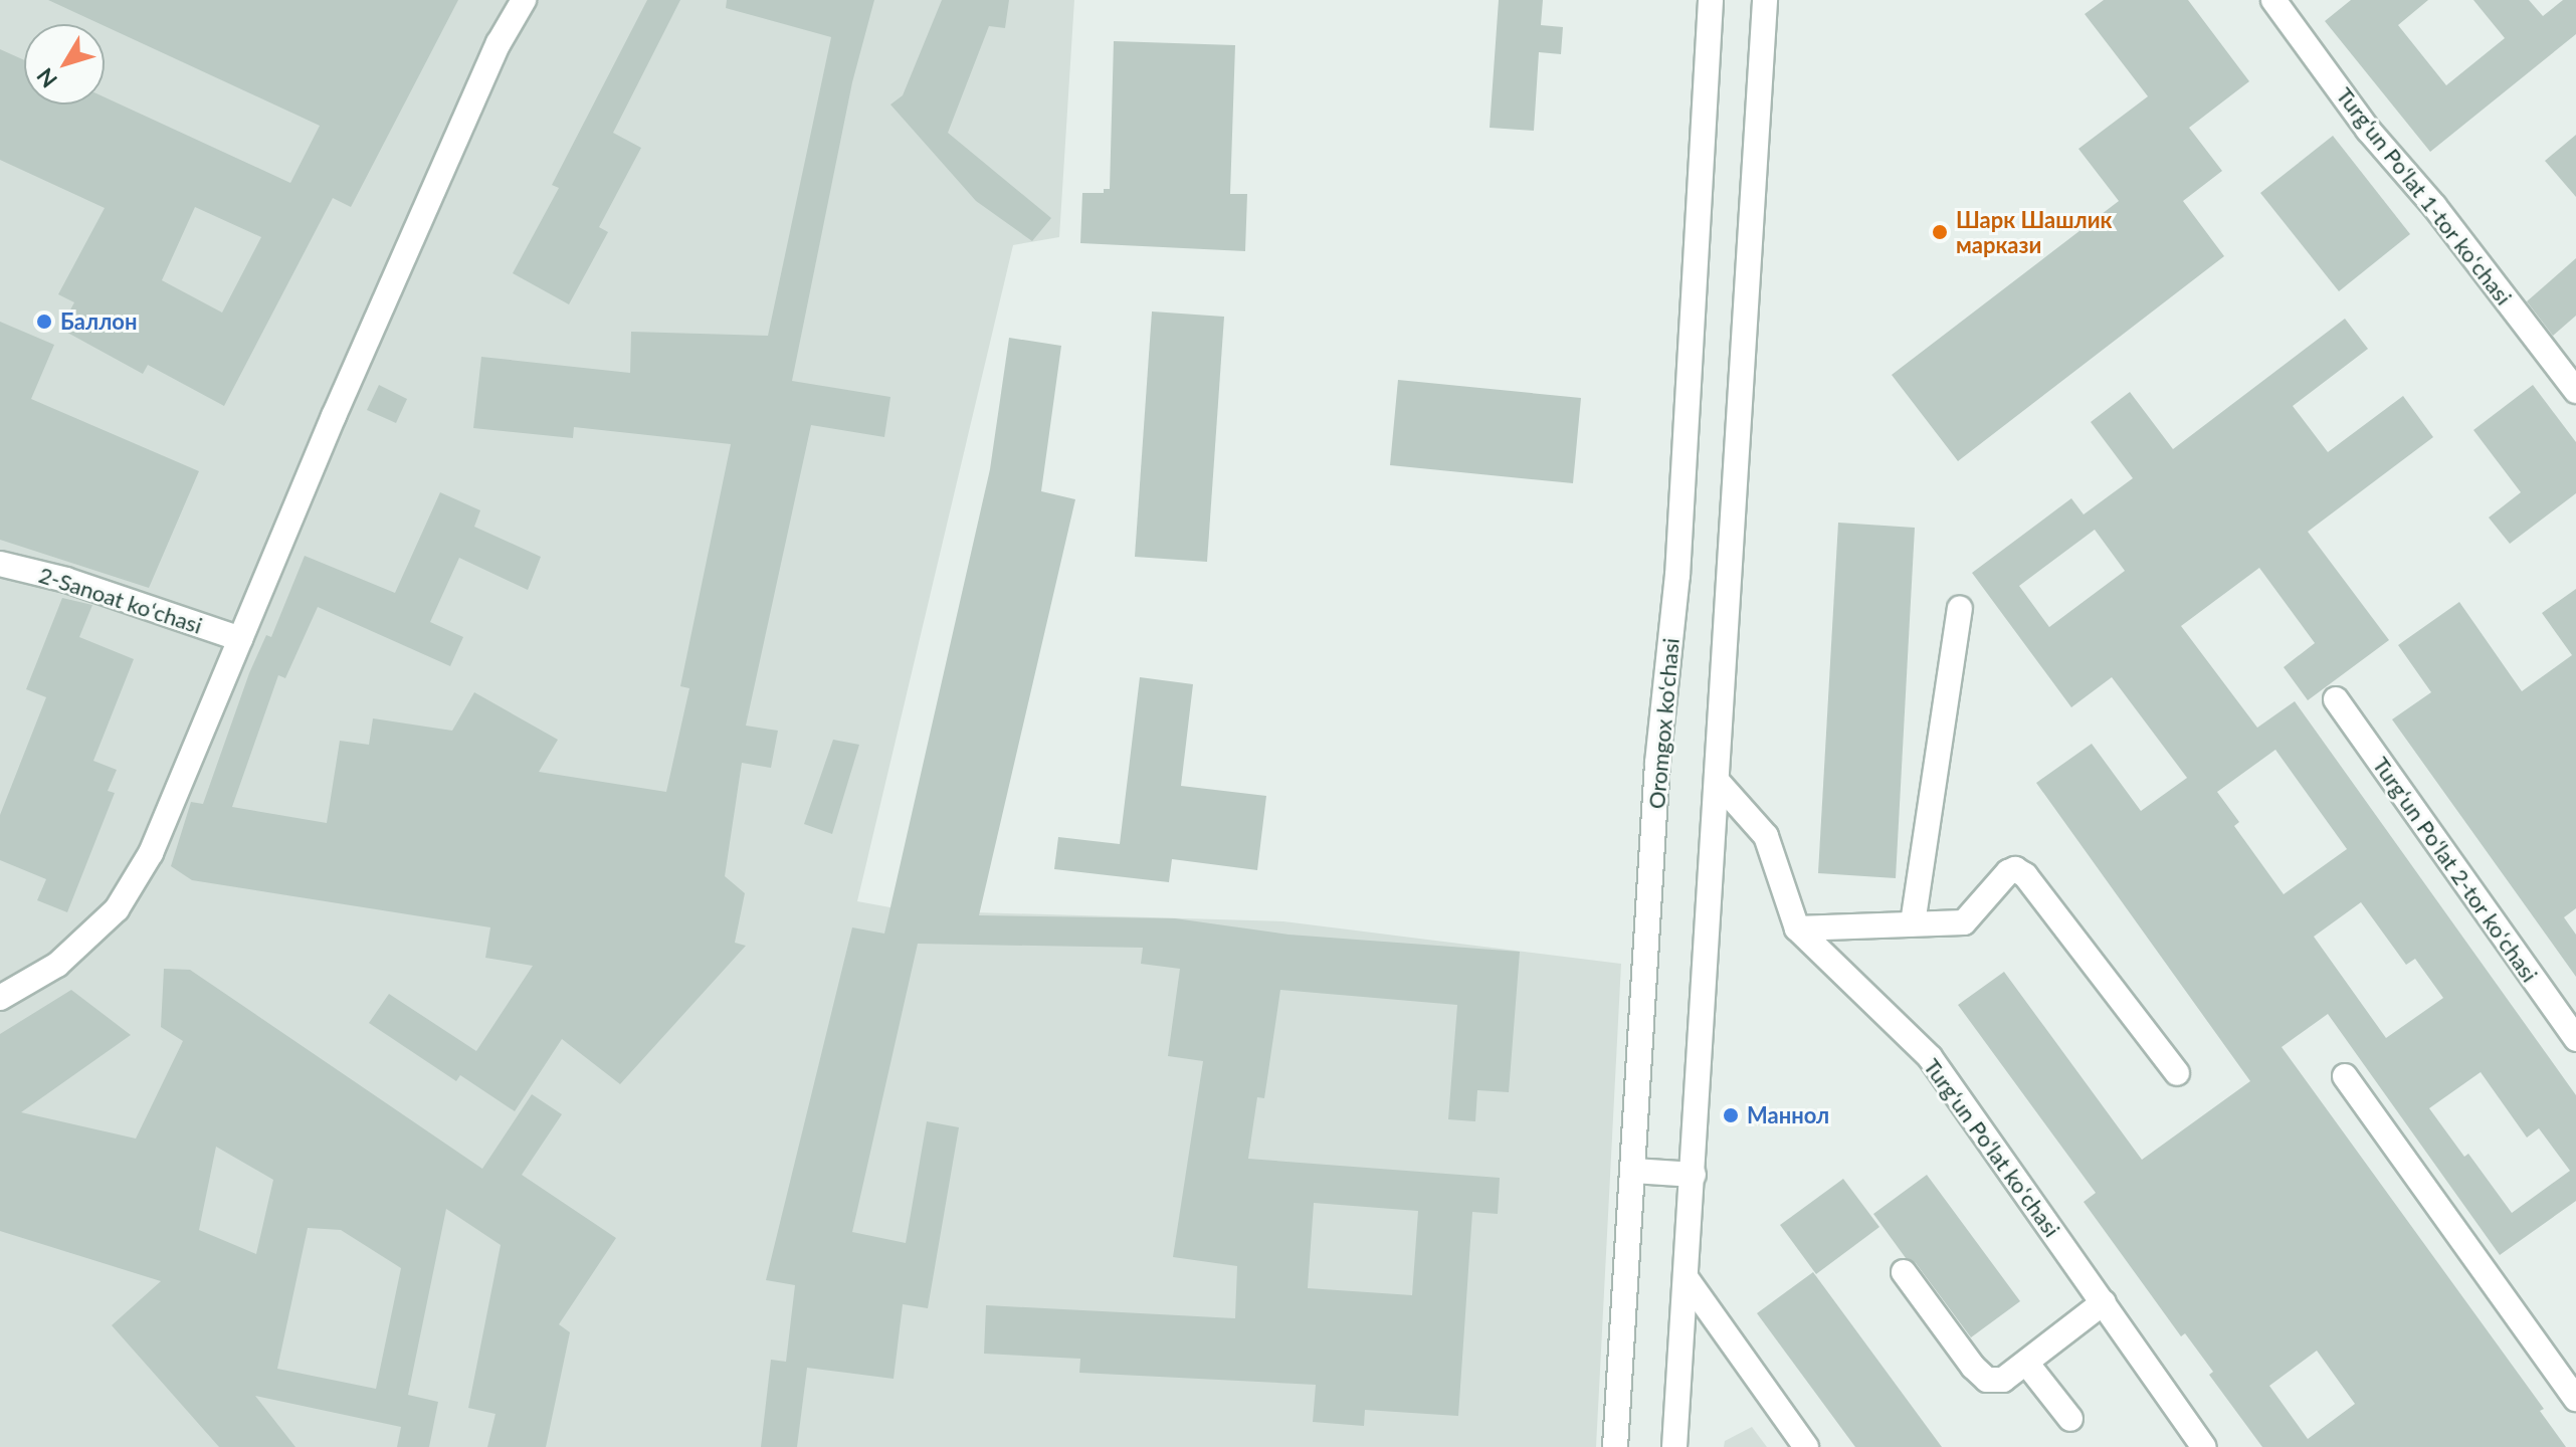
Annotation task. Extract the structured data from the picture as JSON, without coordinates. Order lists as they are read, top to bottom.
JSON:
{
  "streets": {
    "street": [
      "Turgʻun Poʻlat 1-tor koʻchasi",
      "2-Sanoat koʻchasi",
      "Oromgox ko‘chasi",
      "Turgʻun Poʻlat 2-tor koʻchasi",
      "Turgʻun Poʻlat koʻchasi"
    ]
  },
  "places": ["Шарк Шашлик маркази", "Баллон", "Маннол"],
  "north": "bottom left"
}
